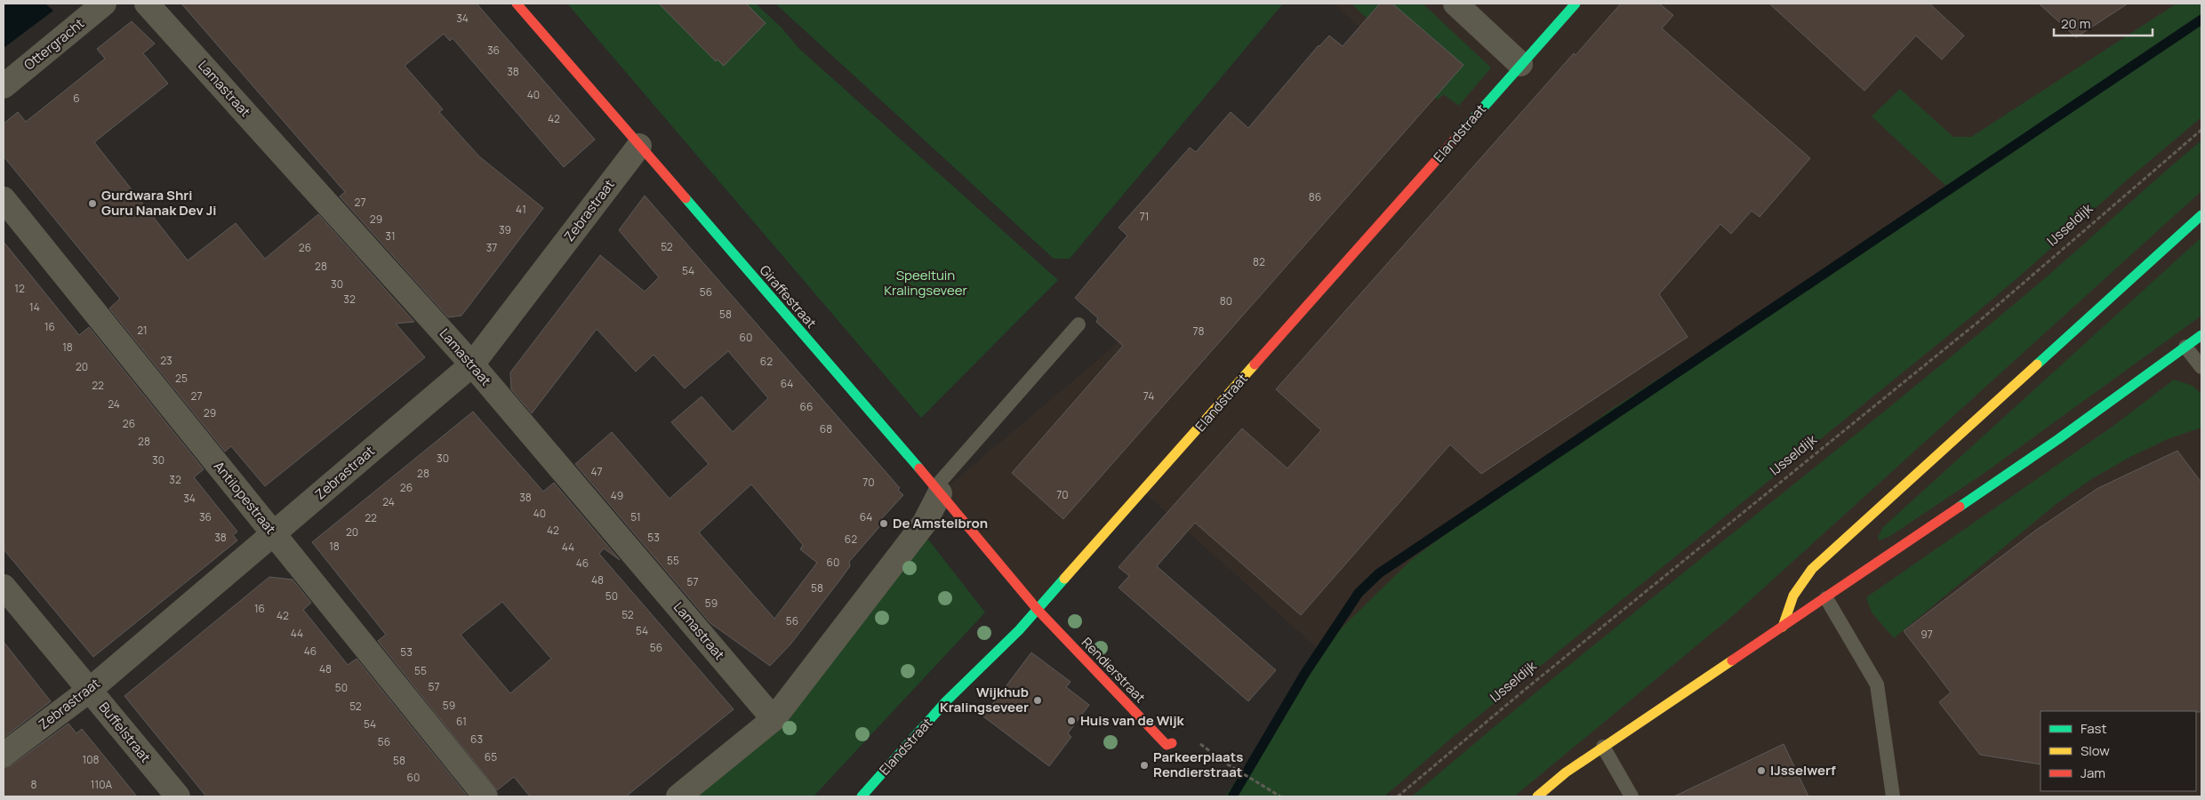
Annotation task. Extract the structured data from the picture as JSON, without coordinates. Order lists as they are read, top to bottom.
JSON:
{
  "streets": {
    "street": [
      "Ottergracht",
      "Lamastraat",
      "Elandstraat",
      "Zebrastraat",
      "Giraffestraat",
      "Antilopestraat",
      "Rendierstraat",
      "Buffelstraat"
    ],
    "path": ["IJsseldijk"]
  },
  "crossings": [
    ["Lamastraat", "Zebrastraat"],
    ["Elandstraat", "Giraffestraat"],
    ["Elandstraat", "Rendierstraat"],
    ["Zebrastraat", "Giraffestraat"],
    ["Zebrastraat", "Antilopestraat"],
    ["Zebrastraat", "Buffelstraat"],
    ["Giraffestraat", "Rendierstraat"]
  ],
  "parks": ["Speeltuin Kralingseveer"],
  "places": [
    "Gurdwara Shri Guru Nanak Dev Ji",
    "De Amstelbron",
    "Wijkhub Kralingseveer",
    "Huis van de Wijk",
    "Parkeerplaats Rendierstraat",
    "IJsselwerf"
  ],
  "house_numbers": [
    "34",
    "36",
    "38",
    "40",
    "6",
    "42",
    "86",
    "27",
    "41",
    "71",
    "29",
    "39",
    "31",
    "52",
    "26",
    "37",
    "82",
    "28",
    "54",
    "30",
    "12",
    "56",
    "32",
    "80",
    "14",
    "58",
    "16",
    "21",
    "78",
    "60",
    "18",
    "23",
    "62",
    "20",
    "25",
    "64",
    "22",
    "27",
    "74",
    "24",
    "66",
    "29",
    "26",
    "68",
    "28",
    "30",
    "30",
    "47",
    "28",
    "32",
    "70",
    "26",
    "70",
    "49",
    "38",
    "34",
    "24",
    "40",
    "36",
    "51",
    "64",
    "22",
    "42",
    "20",
    "38",
    "53",
    "62",
    "18",
    "44",
    "55",
    "60",
    "46",
    "48",
    "57",
    "58",
    "50",
    "59",
    "16",
    "52",
    "42",
    "56",
    "54",
    "44",
    "97",
    "56",
    "46",
    "53",
    "48",
    "55",
    "57",
    "50",
    "59",
    "52",
    "61",
    "54",
    "63",
    "56",
    "65",
    "108",
    "58",
    "60",
    "8",
    "110A"
  ],
  "legend": ["Fast", "Slow", "Jam"],
  "scale_bar": "20 m"
}
